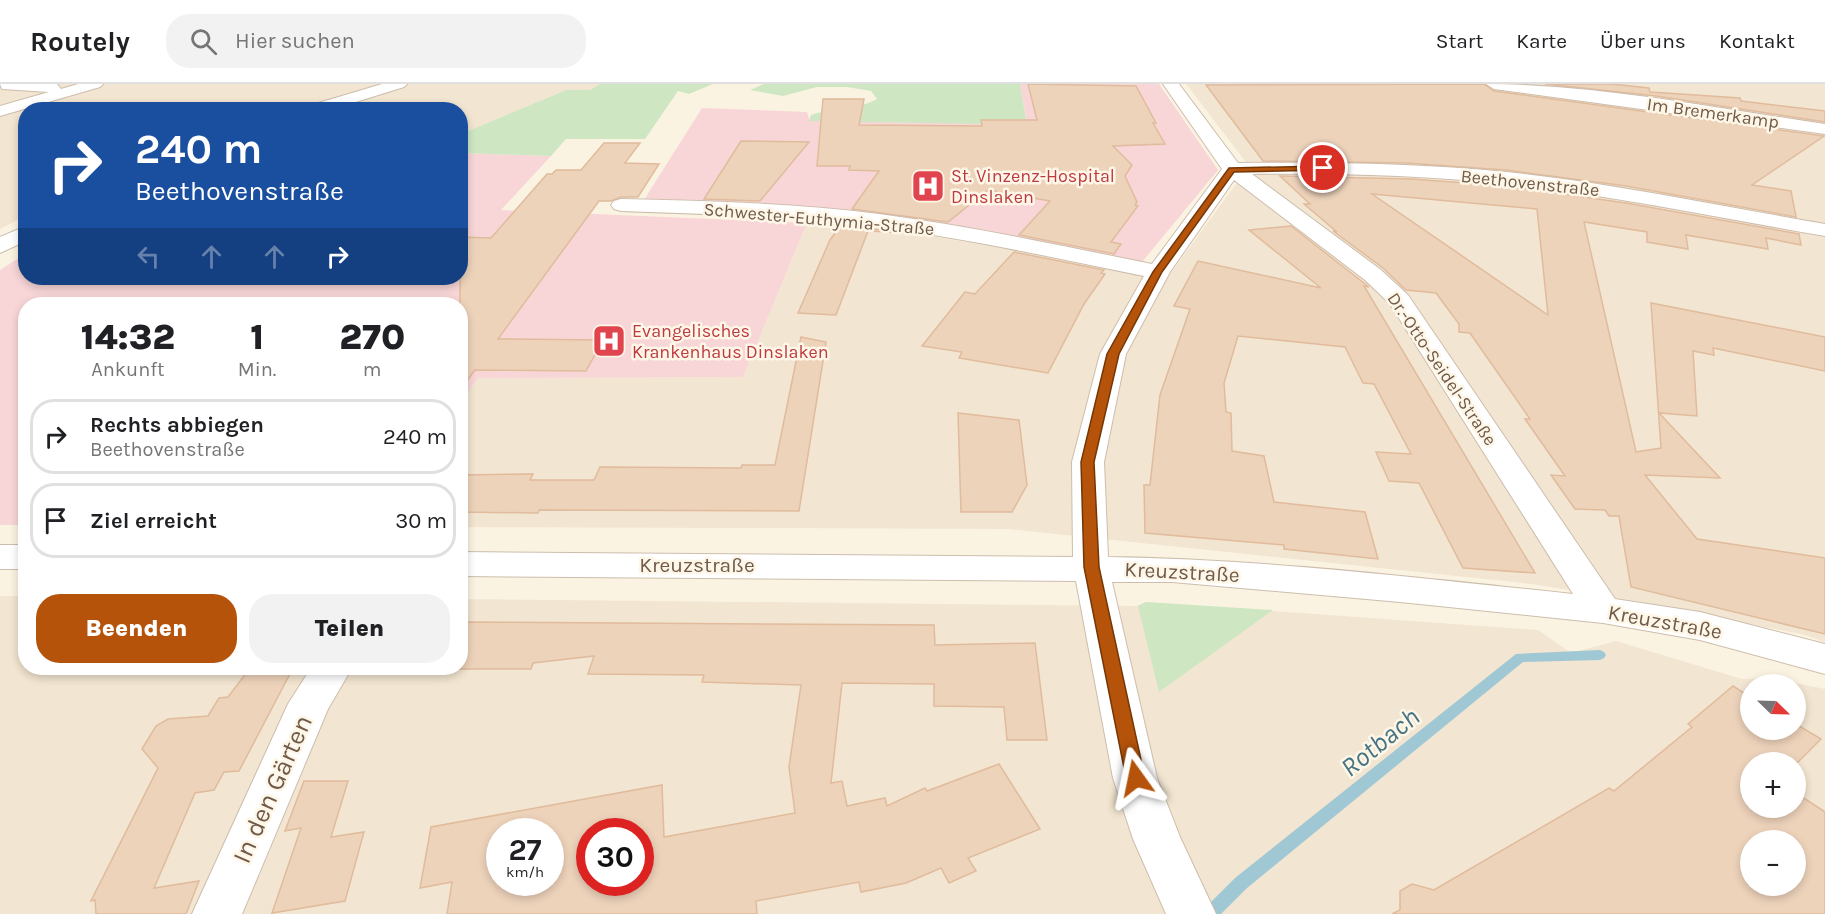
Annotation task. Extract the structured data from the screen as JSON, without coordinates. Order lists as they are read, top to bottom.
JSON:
{
  "streets": {
    "street": [
      "Im Bremerkamp",
      "Beethovenstraße",
      "Schwester-Euthymia-Straße",
      "Dr.-Otto-Seidel-Straße",
      "Kreuzstraße",
      "In den Gärten"
    ]
  },
  "crossings": [
    ["Beethovenstraße", "Dr.-Otto-Seidel-Straße"],
    ["Dr.-Otto-Seidel-Straße", "Kreuzstraße"]
  ],
  "water": ["Rotbach"],
  "places": {
    "hospital": ["St. Vinzenz-Hospital Dinslaken", "Evangelisches Krankenhaus Dinslaken"]
  },
  "north": "bottom right",
  "page": {
    "header": "Routely",
    "search": "Hier suchen",
    "nav": [
      "Start",
      "Karte",
      "Über uns",
      "Kontakt"
    ],
    "turn": ["240 m", "Beethovenstraße"],
    "eta": [
      "14:32",
      "Ankunft",
      "1",
      "Min.",
      "270",
      "m"
    ],
    "list": [
      {
        "name": "Rechts abbiegen",
        "note": "Beethovenstraße",
        "value": "240 m"
      },
      {
        "name": "Ziel erreicht",
        "value": "30 m"
      }
    ],
    "buttons": ["Beenden", "Teilen"],
    "map_buttons": ["+", "−"],
    "speed": "27 km/h",
    "limit": "30"
  }
}
